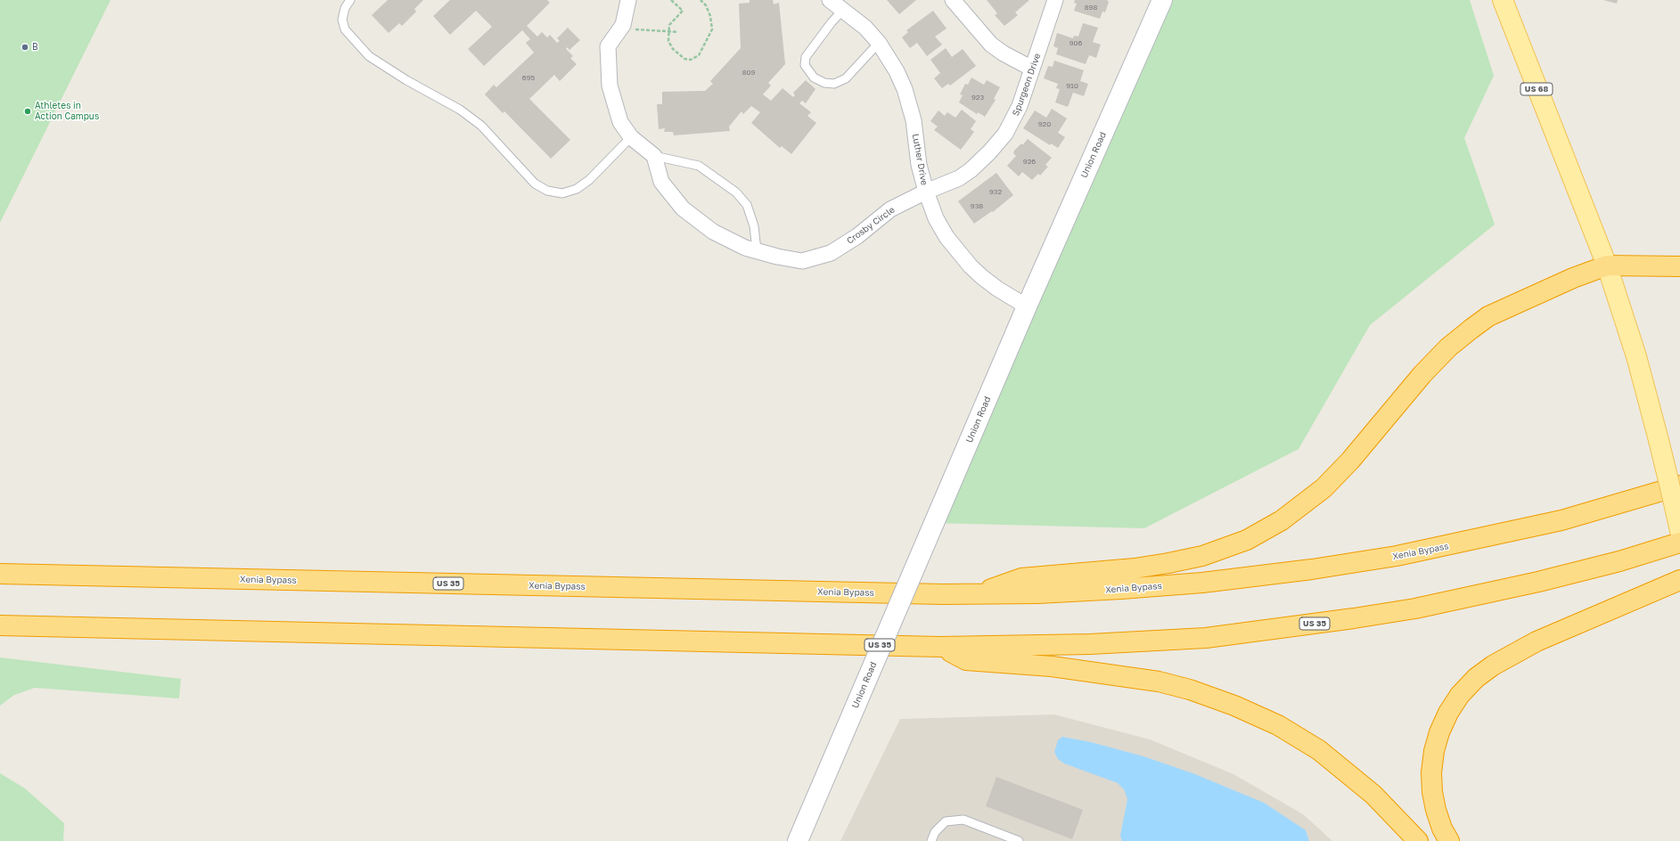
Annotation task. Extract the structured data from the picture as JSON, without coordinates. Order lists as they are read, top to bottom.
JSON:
{
  "streets": {
    "highway": ["Xenia Bypass", "US 35"],
    "main road": ["US 68"],
    "street": [
      "Spurgeon Drive",
      "Union Road",
      "Luther Drive",
      "Crosby Circle"
    ]
  },
  "crossings": [
    ["Spurgeon Drive", "Luther Drive"],
    ["Spurgeon Drive", "Crosby Circle"],
    ["Union Road", "Luther Drive"],
    ["Luther Drive", "Crosby Circle"]
  ],
  "places": ["B", "Athletes in Action Campus"],
  "house_numbers": [
    "898",
    "906",
    "809",
    "695",
    "910",
    "923",
    "920",
    "926",
    "932",
    "938"
  ]
}
